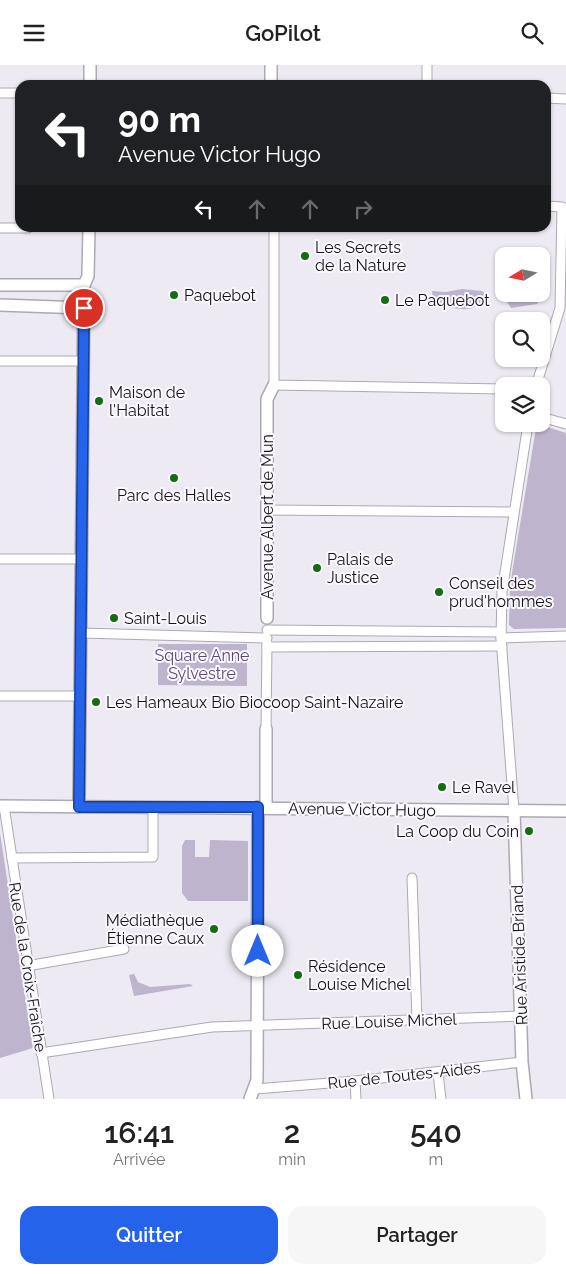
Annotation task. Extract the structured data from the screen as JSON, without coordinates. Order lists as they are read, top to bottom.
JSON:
{
  "streets": {
    "street": [
      "Avenue Albert de Mun",
      "Avenue Victor Hugo",
      "Rue Aristide Briand",
      "Rue de la Croix-Fraîche",
      "Rue Louise Michel",
      "Rue de Toutes-Aides"
    ]
  },
  "crossings": [
    ["Avenue Albert de Mun", "Avenue Victor Hugo"],
    ["Avenue Albert de Mun", "Rue Louise Michel"],
    ["Avenue Albert de Mun", "Rue de Toutes-Aides"],
    ["Avenue Victor Hugo", "Rue Aristide Briand"],
    ["Avenue Victor Hugo", "Rue de la Croix-Fraîche"],
    ["Rue Aristide Briand", "Rue Louise Michel"],
    ["Rue Aristide Briand", "Rue de Toutes-Aides"],
    ["Rue de la Croix-Fraîche", "Rue Louise Michel"]
  ],
  "parks": ["Square Anne Sylvestre"],
  "places": [
    "Les Secrets de la Nature",
    "Paquebot",
    "Le Paquebot",
    "Maison de l'Habitat",
    "Parc des Halles",
    "Palais de Justice",
    "Conseil des prud'hommes",
    "Saint-Louis",
    "Les Hameaux Bio Biocoop Saint-Nazaire",
    "Le Ravel",
    "La Coop du Coin",
    "Médiathèque Étienne Caux",
    "Résidence Louise Michel"
  ],
  "north": "left",
  "page": {
    "header": "GoPilot",
    "turn": ["90 m", "Avenue Victor Hugo"],
    "eta": [
      "16:41",
      "Arrivée",
      "2",
      "min",
      "540",
      "m"
    ],
    "buttons": ["Quitter", "Partager"]
  }
}
